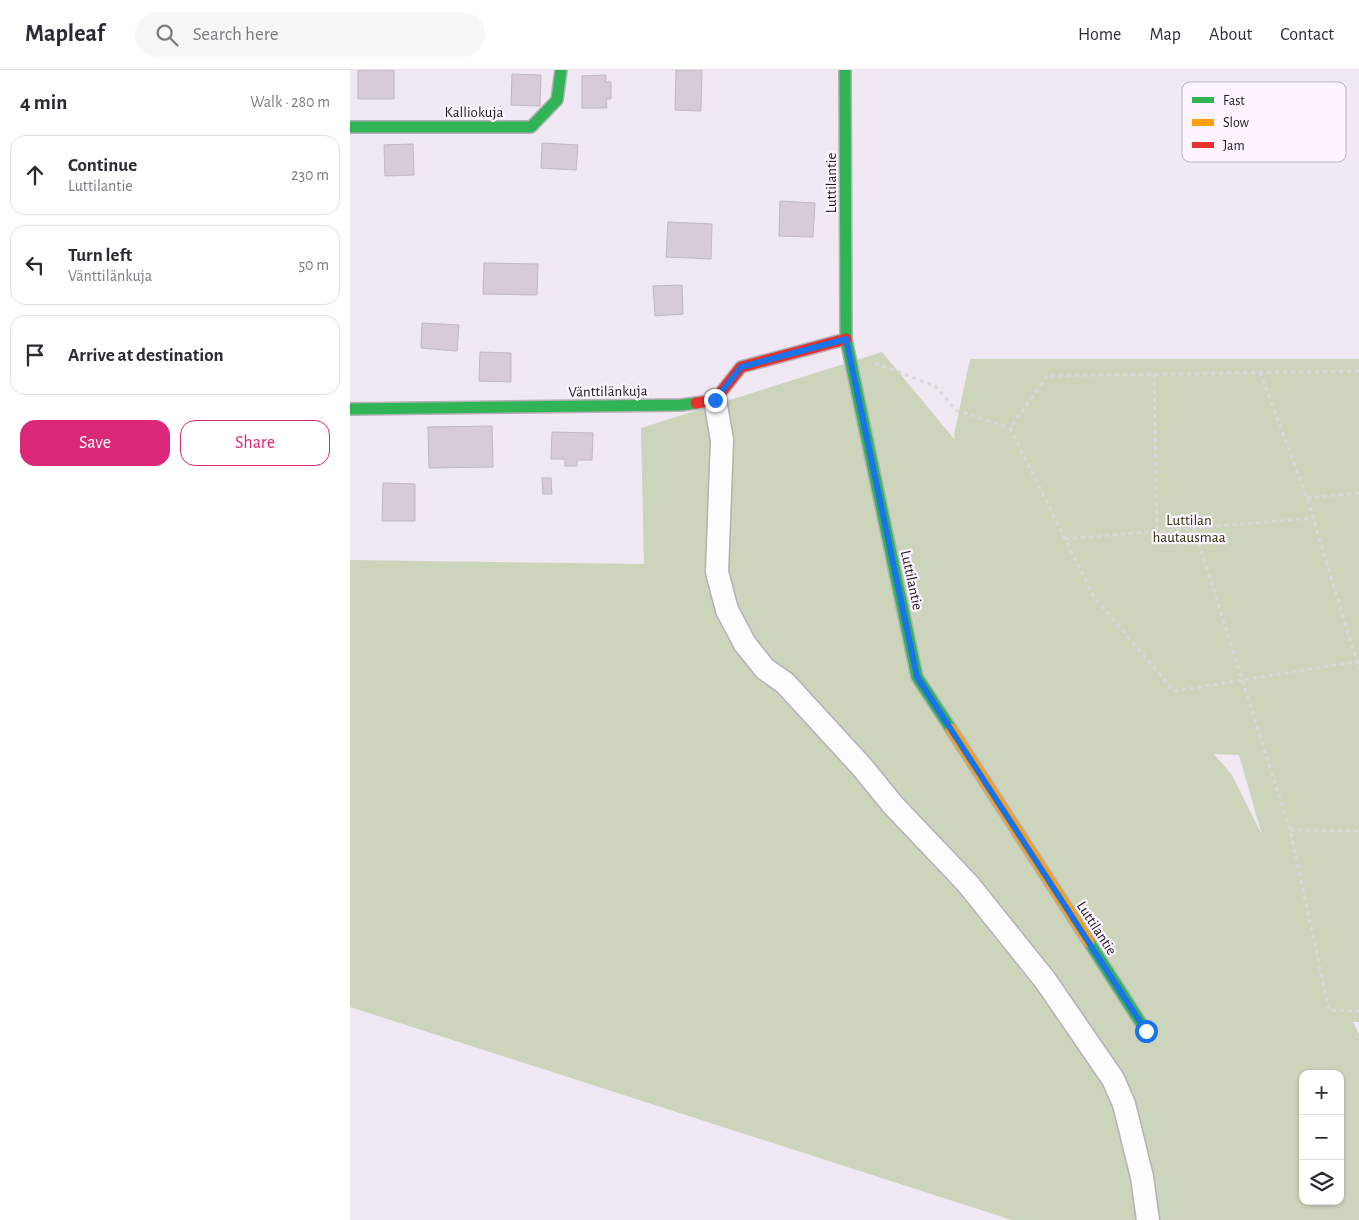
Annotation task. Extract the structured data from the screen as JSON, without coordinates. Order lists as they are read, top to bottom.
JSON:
{
  "streets": {
    "street": ["Kalliokuja", "Luttilantie", "Vänttilänkuja"]
  },
  "parks": ["Luttilan hautausmaa"],
  "legend": ["Fast", "Slow", "Jam"],
  "page": {
    "header": "Mapleaf",
    "search": "Search here",
    "nav": [
      "Home",
      "Map",
      "About",
      "Contact"
    ],
    "heading": ["4 min", "Walk · 280 m"],
    "list": [
      ["Continue", "Luttilantie", "230 m"],
      ["Turn left", "Vänttilänkuja", "50 m"],
      "Arrive at destination"
    ],
    "buttons": ["Save", "Share"],
    "map_buttons": ["+", "−"]
  }
}
